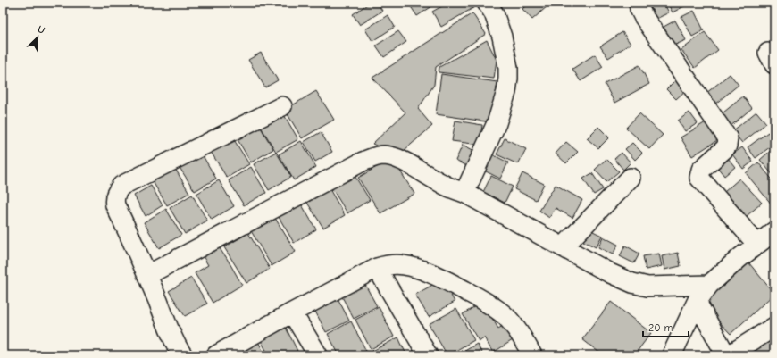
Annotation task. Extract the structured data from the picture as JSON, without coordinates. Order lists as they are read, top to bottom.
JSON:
{
  "scale_bar": "20 m",
  "north": "top right"
}
